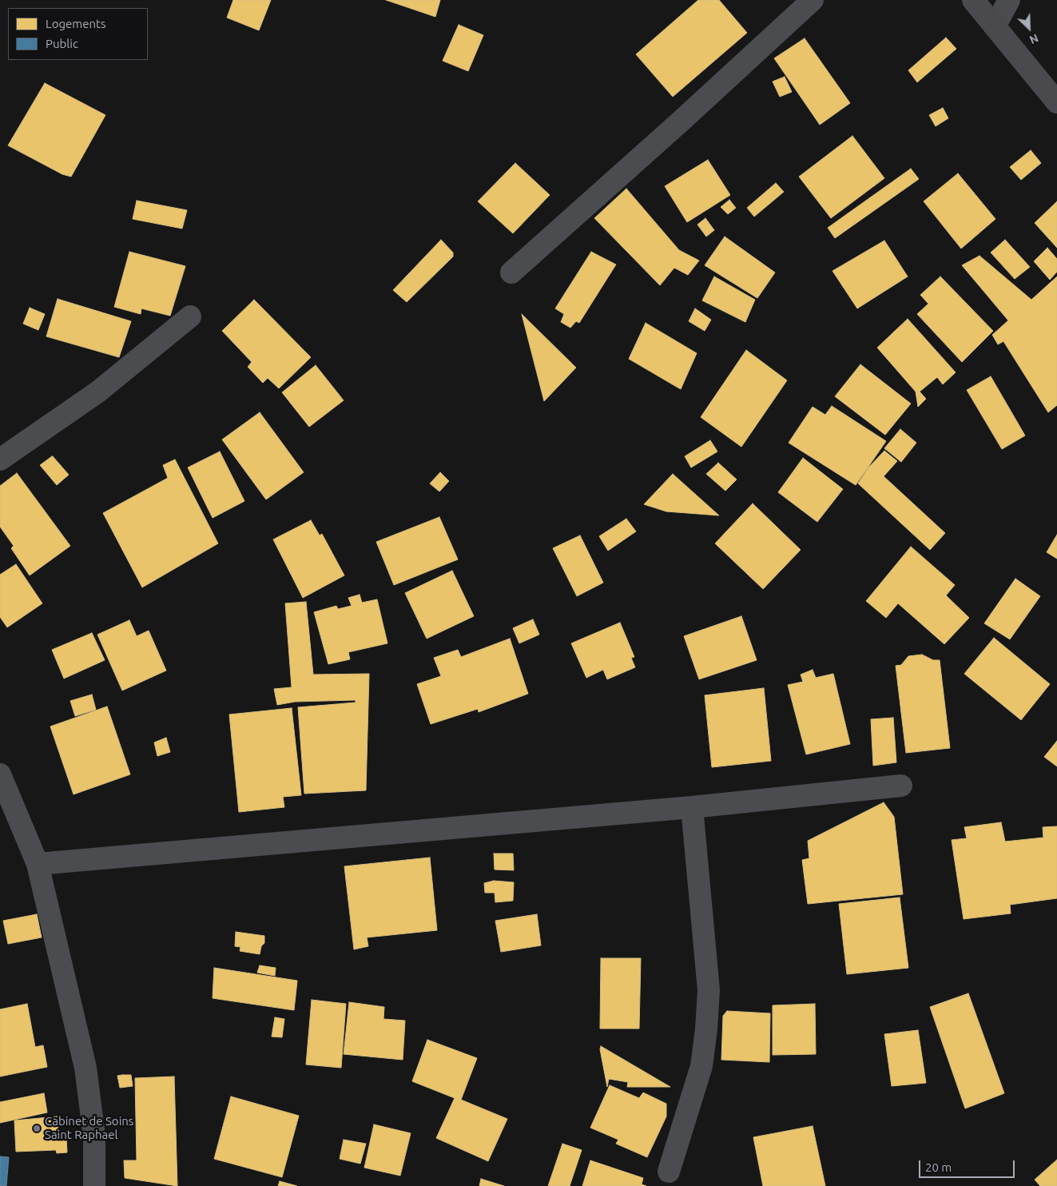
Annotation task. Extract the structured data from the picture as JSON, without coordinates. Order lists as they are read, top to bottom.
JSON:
{
  "places": ["Cabinet de Soins Saint Raphael"],
  "legend": ["Logements", "Public"],
  "scale_bar": "20 m",
  "north": "bottom right"
}
